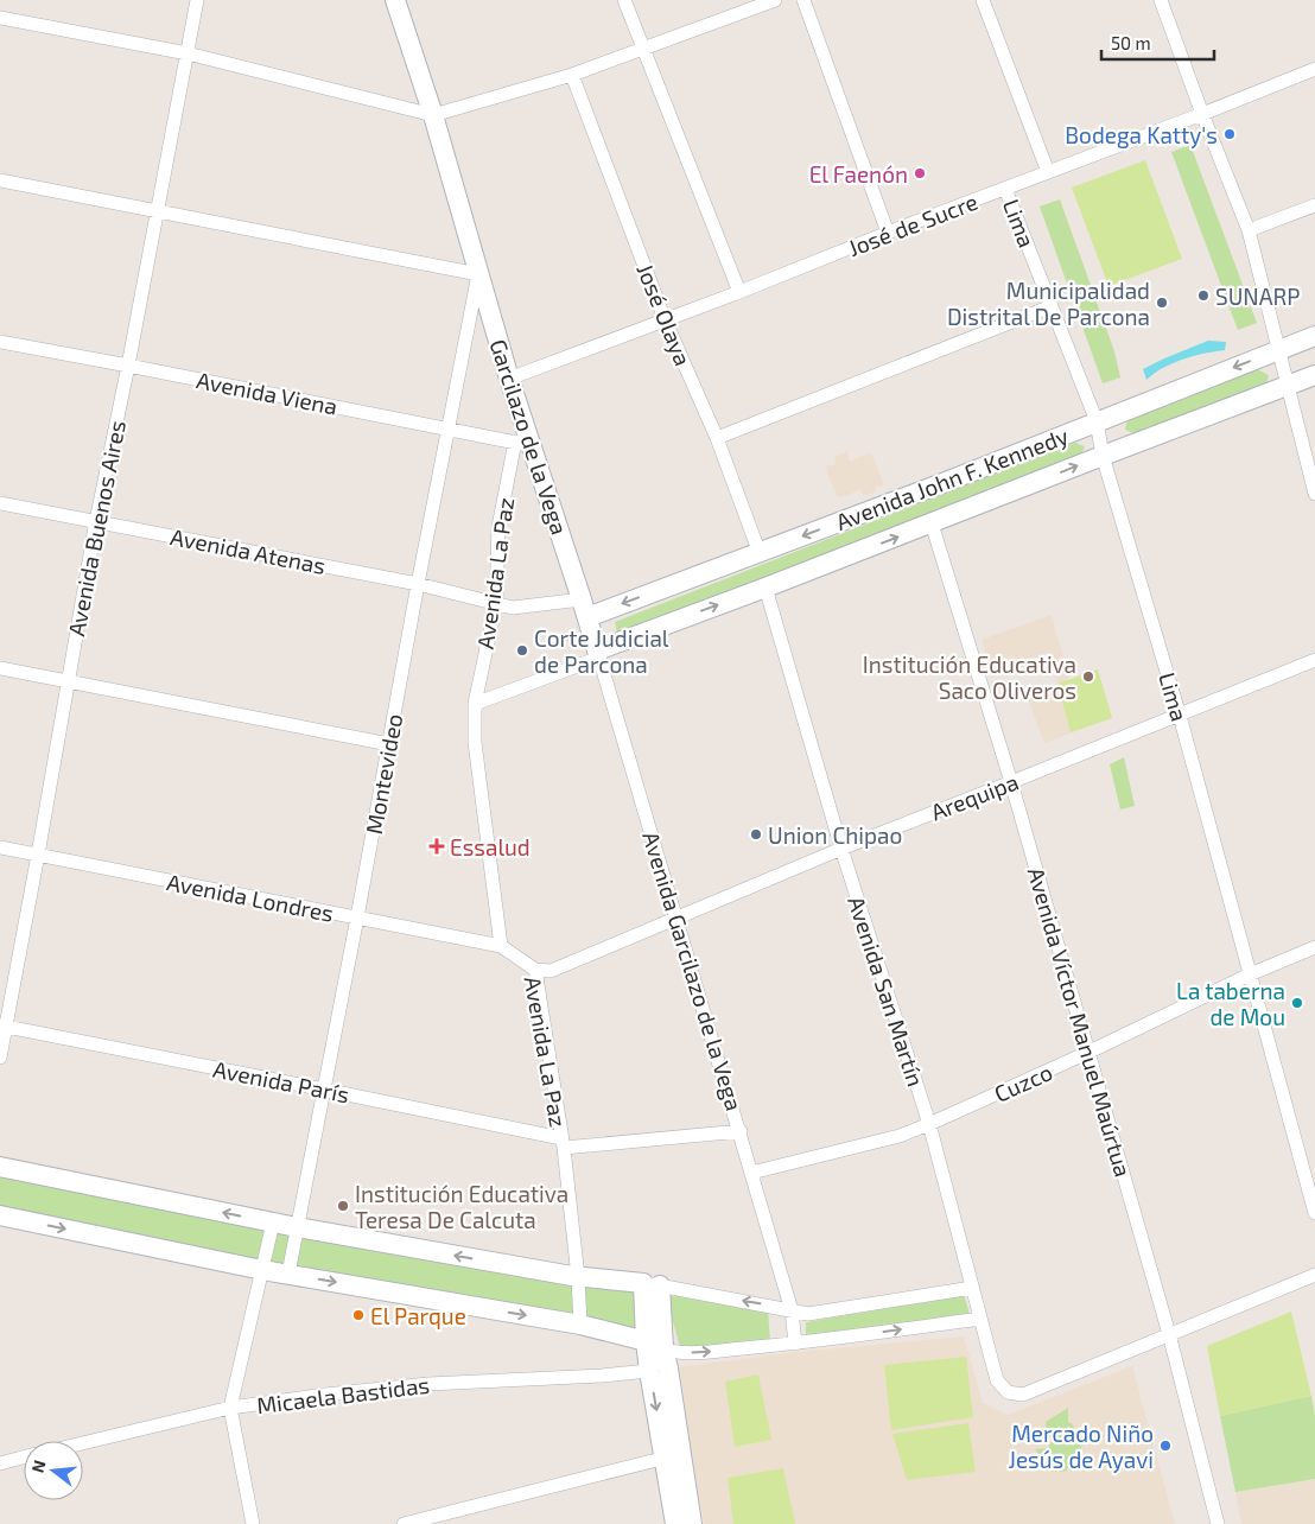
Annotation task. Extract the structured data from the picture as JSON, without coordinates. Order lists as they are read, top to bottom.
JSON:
{
  "streets": {
    "street": [
      "Lima",
      "José de Sucre",
      "José Olaya",
      "Avenida Viena",
      "Garcilazo de la Vega",
      "Avenida John F. Kennedy",
      "Avenida Buenos Aires",
      "Avenida Atenas",
      "Avenida La Paz",
      "Montevideo",
      "Arequipa",
      "Avenida Londres",
      "Avenida Garcilazo de la Vega",
      "Avenida San Martín",
      "Avenida Víctor Manuel Maúrtua",
      "Avenida París",
      "Cuzco",
      "Micaela Bastidas"
    ]
  },
  "crossings": [
    ["Lima", "José de Sucre"],
    ["Lima", "Avenida John F. Kennedy"],
    ["Lima", "Arequipa"],
    ["Lima", "Cuzco"],
    ["José de Sucre", "José Olaya"],
    ["José de Sucre", "Garcilazo de la Vega"],
    ["José Olaya", "Avenida John F. Kennedy"],
    ["Avenida Viena", "Garcilazo de la Vega"],
    ["Avenida Viena", "Avenida Buenos Aires"],
    ["Avenida Viena", "Avenida La Paz"],
    ["Avenida Viena", "Montevideo"],
    ["Garcilazo de la Vega", "Avenida John F. Kennedy"],
    ["Garcilazo de la Vega", "Avenida Atenas"],
    ["Garcilazo de la Vega", "Avenida La Paz"],
    ["Garcilazo de la Vega", "Montevideo"],
    ["Garcilazo de la Vega", "Avenida Garcilazo de la Vega"],
    ["Avenida John F. Kennedy", "Avenida Atenas"],
    ["Avenida John F. Kennedy", "Avenida Garcilazo de la Vega"],
    ["Avenida John F. Kennedy", "Avenida San Martín"],
    ["Avenida John F. Kennedy", "Avenida Víctor Manuel Maúrtua"],
    ["Avenida Buenos Aires", "Avenida Atenas"],
    ["Avenida Buenos Aires", "Avenida Londres"],
    ["Avenida Buenos Aires", "Avenida París"],
    ["Avenida Atenas", "Avenida La Paz"],
    ["Avenida Atenas", "Montevideo"],
    ["Avenida Atenas", "Avenida Garcilazo de la Vega"],
    ["Avenida La Paz", "Arequipa"],
    ["Avenida La Paz", "Avenida Londres"],
    ["Avenida La Paz", "Avenida París"],
    ["Montevideo", "Avenida Londres"],
    ["Montevideo", "Avenida París"],
    ["Arequipa", "Avenida Garcilazo de la Vega"],
    ["Arequipa", "Avenida San Martín"],
    ["Arequipa", "Avenida Víctor Manuel Maúrtua"],
    ["Avenida Garcilazo de la Vega", "Cuzco"],
    ["Avenida San Martín", "Avenida Víctor Manuel Maúrtua"],
    ["Avenida San Martín", "Cuzco"],
    ["Avenida Víctor Manuel Maúrtua", "Cuzco"]
  ],
  "places": {
    "other": [
      "Bodega Katty's",
      "El Faenón",
      "SUNARP",
      "Municipalidad Distrital De Parcona",
      "Corte Judicial de Parcona",
      "Institución Educativa Saco Oliveros",
      "Union Chipao",
      "La taberna de Mou",
      "Institución Educativa Teresa De Calcuta",
      "El Parque",
      "Mercado Niño Jesús de Ayavi"
    ],
    "health": ["Essalud"]
  },
  "scale_bar": "50 m",
  "north": "left"
}
